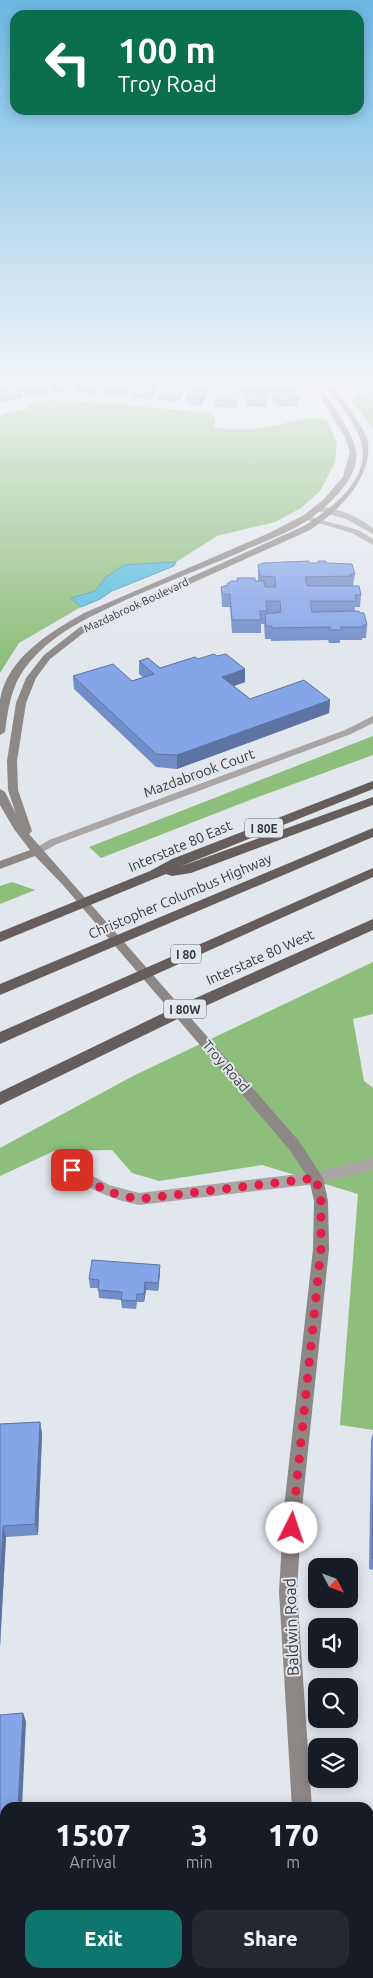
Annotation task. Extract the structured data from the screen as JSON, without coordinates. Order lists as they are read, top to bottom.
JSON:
{
  "streets": {
    "highway": [
      "I 80E",
      "Interstate 80 East",
      "Christopher Columbus Highway",
      "I 80",
      "Interstate 80 West",
      "I 80W"
    ],
    "street": [
      "Mazdabrook Boulevard",
      "Mazdabrook Court",
      "Troy Road",
      "Baldwin Road"
    ]
  },
  "crossings": [
    ["Mazdabrook Boulevard", "Mazdabrook Court"],
    ["Mazdabrook Boulevard", "Troy Road"],
    ["Mazdabrook Court", "Troy Road"],
    ["Troy Road", "Baldwin Road"]
  ],
  "north": "bottom right",
  "page": {
    "turn": ["100 m", "Troy Road"],
    "eta": [
      "15:07",
      "Arrival",
      "3",
      "min",
      "170",
      "m"
    ],
    "buttons": ["Exit", "Share"]
  }
}
